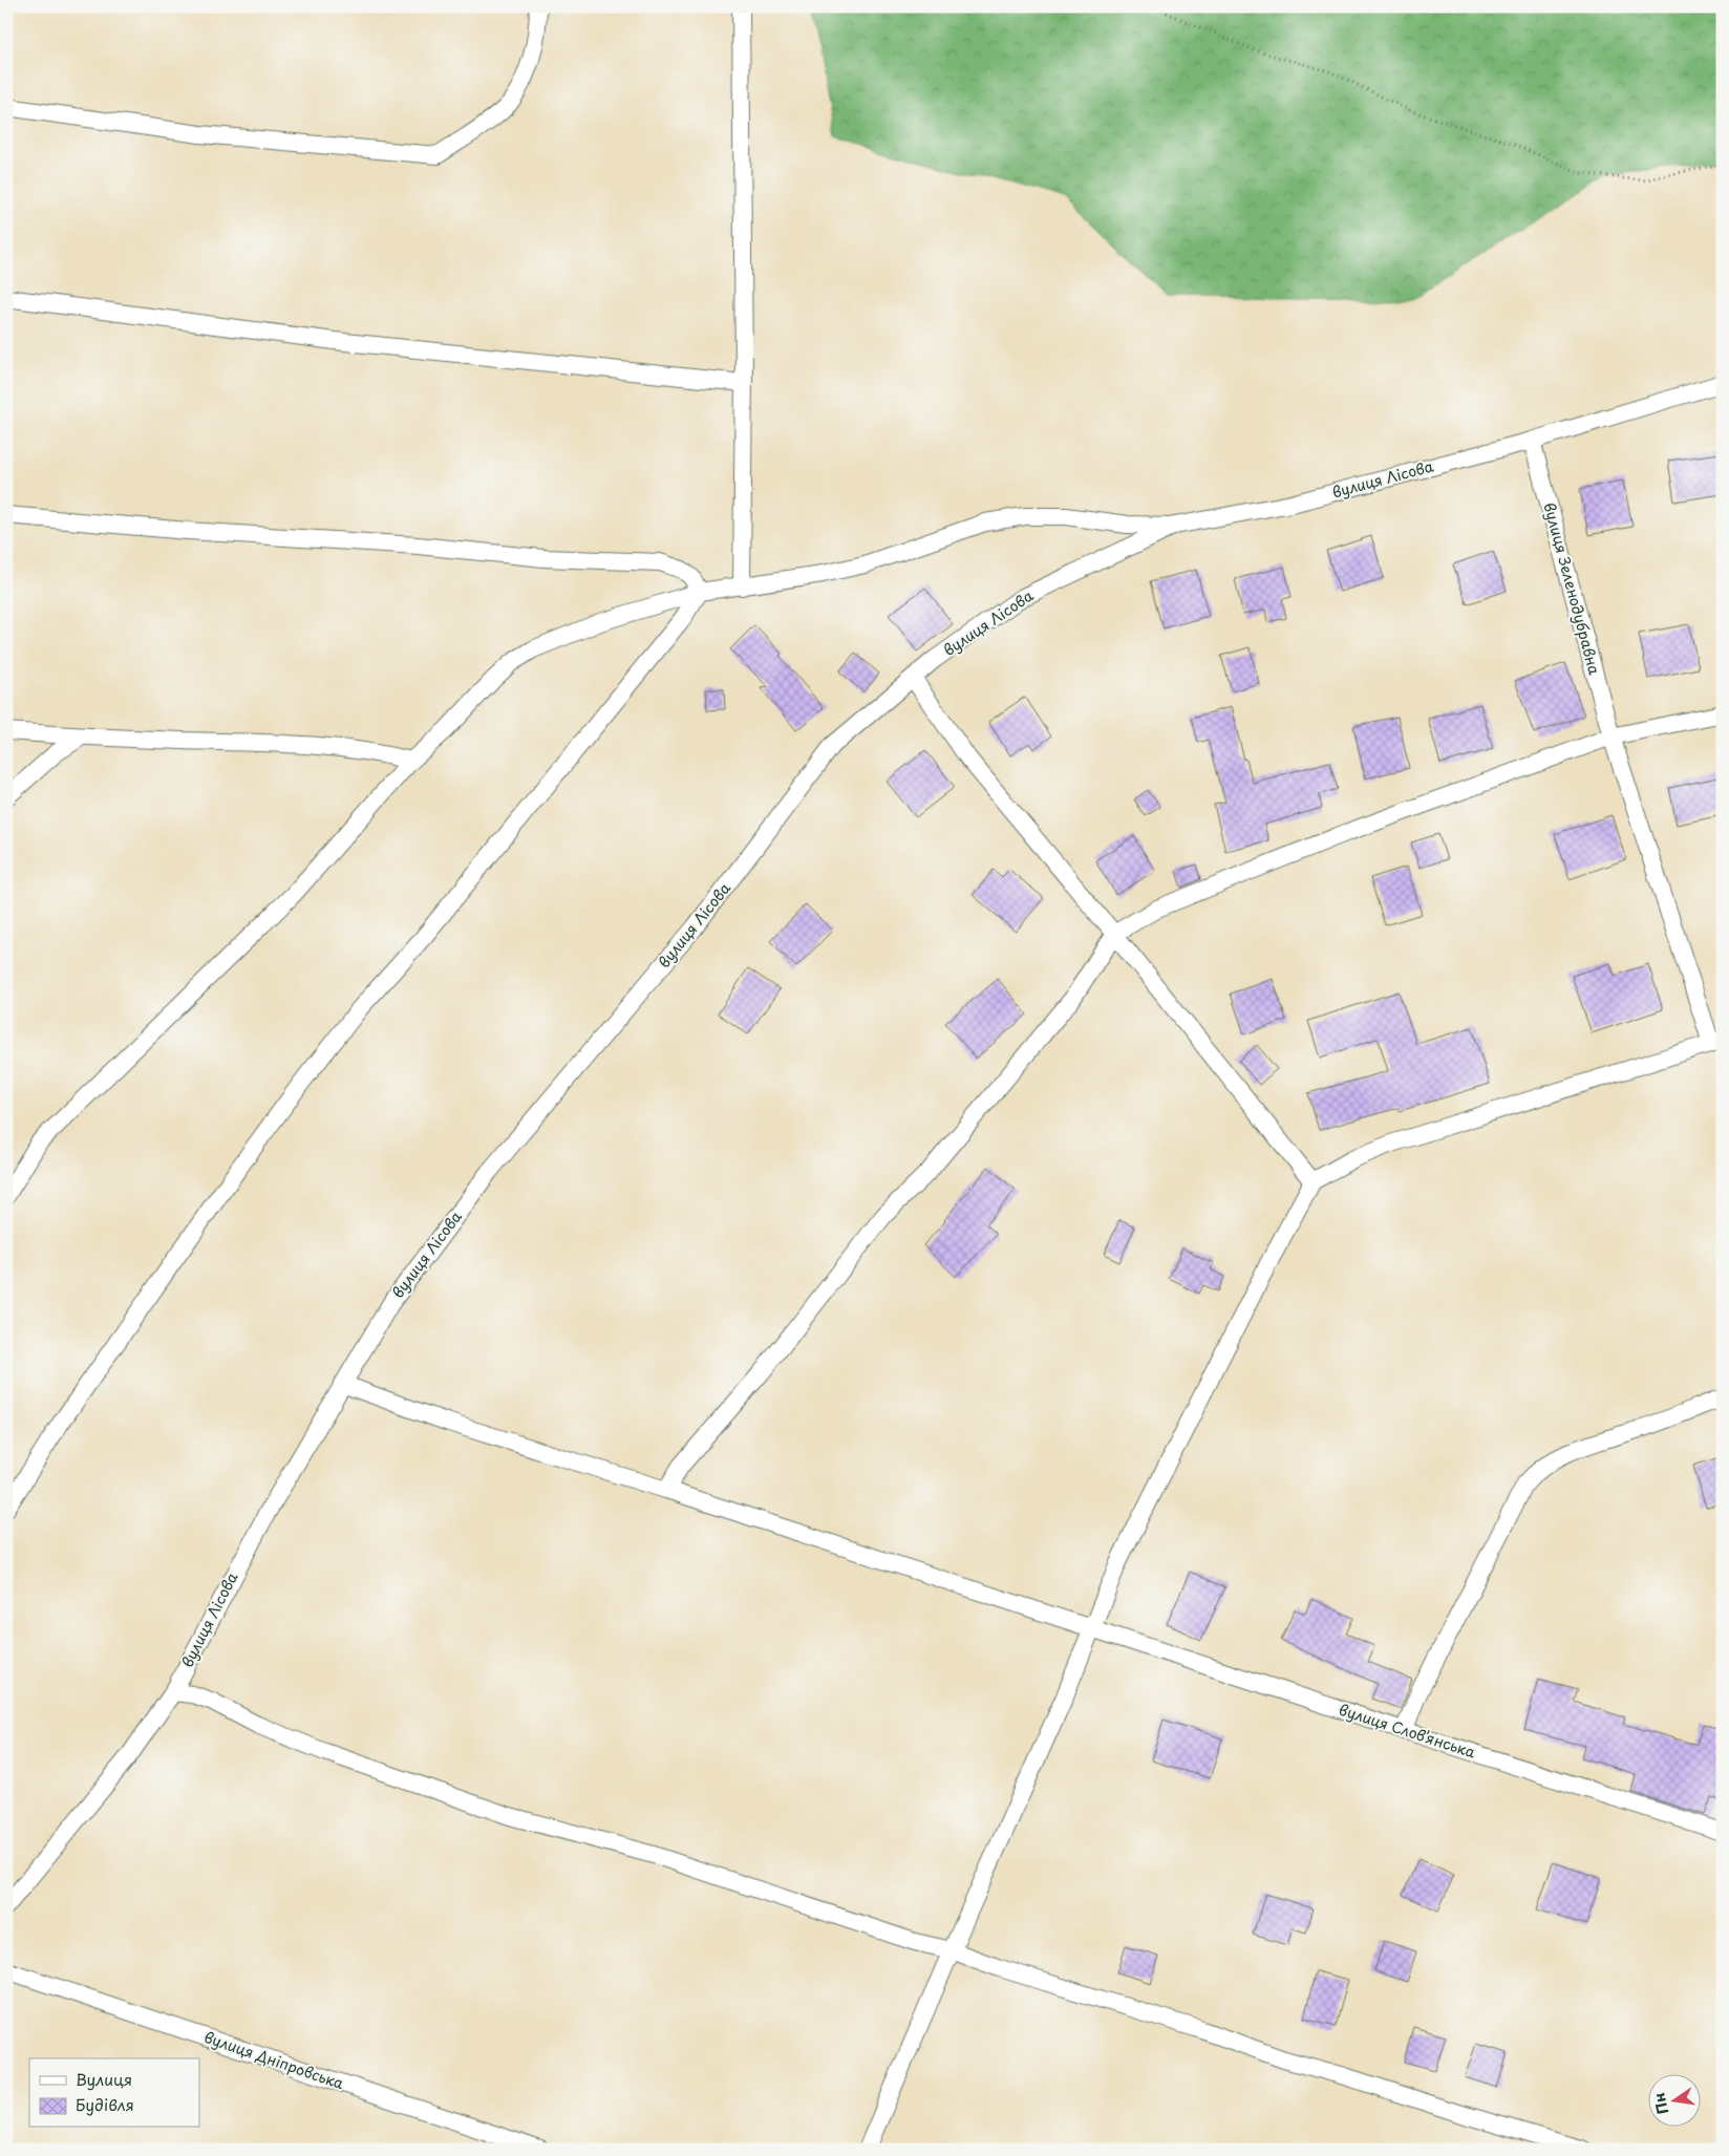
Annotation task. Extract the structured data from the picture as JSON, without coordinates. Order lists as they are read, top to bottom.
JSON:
{
  "streets": {
    "street": [
      "вулиця Лісова",
      "вулиця Зеленодубравна",
      "вулиця Словʼянська",
      "вулиця Дніпровська"
    ]
  },
  "crossings": [
    ["вулиця Лісова", "вулиця Зеленодубравна"],
    ["вулиця Лісова", "вулиця Словʼянська"]
  ],
  "legend": ["Вулиця", "Будівля"],
  "north": "left"
}
